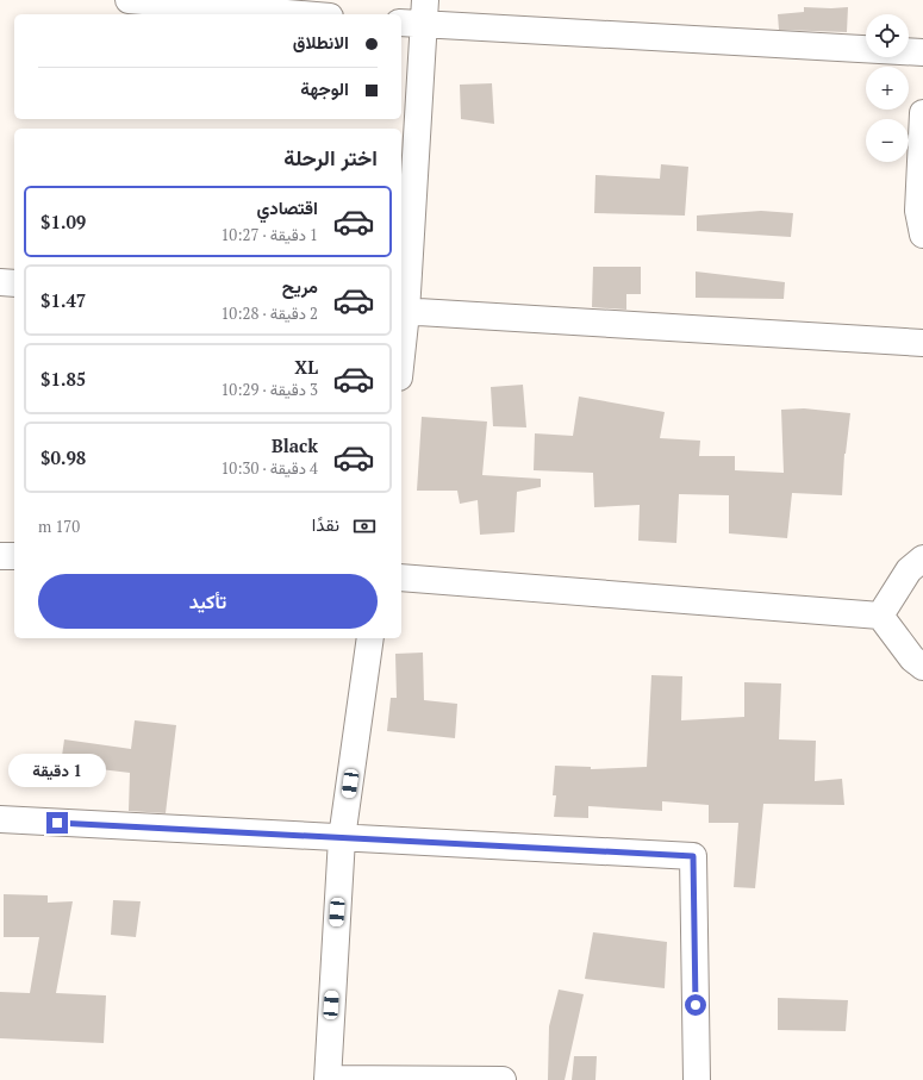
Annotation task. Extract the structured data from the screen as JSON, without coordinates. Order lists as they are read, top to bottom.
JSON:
{
  "page": {
    "map_buttons": ["+", "−"],
    "banner": ["الانطلاق", "الوجهة"],
    "heading": "اختر الرحلة",
    "list": [
      {
        "name": "اقتصادي",
        "note": "1 دقيقة · 10:27",
        "value": "$1.09"
      },
      {
        "name": "مريح",
        "note": "2 دقيقة · 10:28",
        "value": "$1.47"
      },
      {
        "name": "XL",
        "note": "3 دقيقة · 10:29",
        "value": "$1.85"
      },
      {
        "name": "Black",
        "note": "4 دقيقة · 10:30",
        "value": "$0.98"
      }
    ],
    "pay": ["نقدًا", "170 m"],
    "buttons": "تأكيد",
    "bubble": "1 دقيقة"
  }
}
